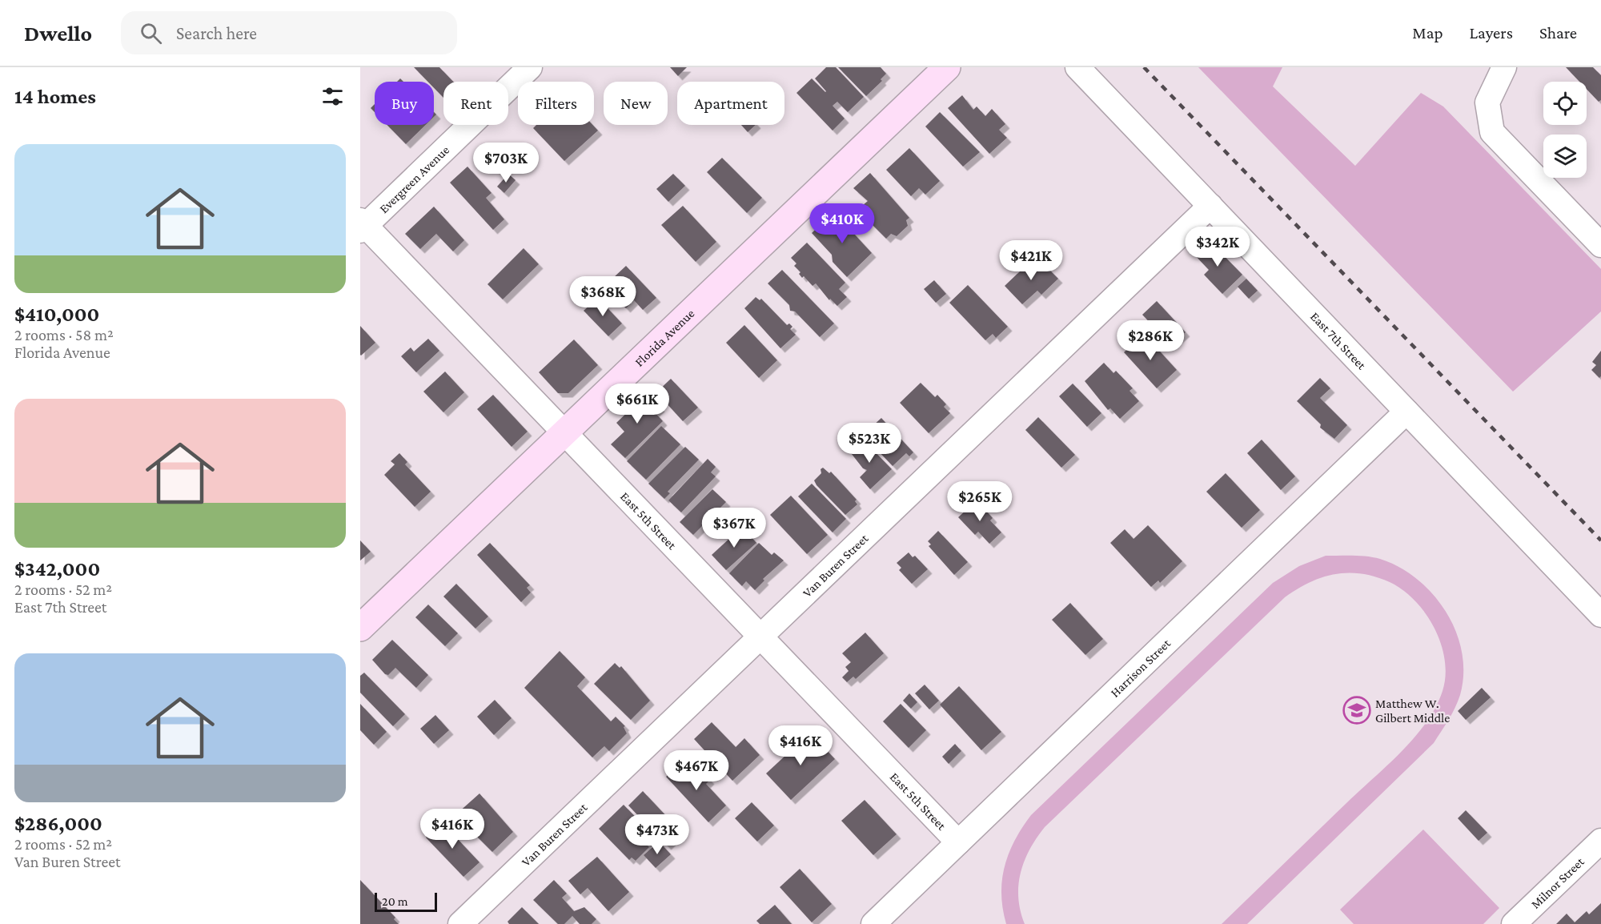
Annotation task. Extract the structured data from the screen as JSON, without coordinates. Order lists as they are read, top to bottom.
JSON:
{
  "streets": {
    "street": [
      "Evergreen Avenue",
      "Florida Avenue",
      "East 7th Street",
      "East 5th Street",
      "Van Buren Street",
      "Harrison Street",
      "Milnor Street"
    ]
  },
  "crossings": [
    ["Evergreen Avenue", "East 5th Street"],
    ["Florida Avenue", "East 5th Street"],
    ["East 7th Street", "Van Buren Street"],
    ["East 7th Street", "Harrison Street"],
    ["East 5th Street", "Van Buren Street"],
    ["East 5th Street", "Harrison Street"]
  ],
  "places": {
    "school or university": ["Matthew W. Gilbert Middle"]
  },
  "scale_bar": "20 m",
  "page": {
    "header": "Dwello",
    "search": "Search here",
    "nav": ["Map", "Layers", "Share"],
    "heading": "14 homes",
    "chip": [
      "Buy",
      "Rent",
      "Filters",
      "New",
      "Apartment"
    ],
    "list": [
      {
        "name": "$410,000",
        "note": "2 rooms · 58 m² · Florida Avenue"
      },
      {
        "name": "$342,000",
        "note": "2 rooms · 52 m² · East 7th Street"
      },
      {
        "name": "$286,000",
        "note": "2 rooms · 52 m² · Van Buren Street"
      }
    ],
    "price": [
      "$703K",
      "$410K",
      "$342K",
      "$421K",
      "$368K",
      "$286K",
      "$661K",
      "$523K",
      "$265K",
      "$367K",
      "$416K",
      "$467K",
      "$416K",
      "$473K"
    ],
    "scale": "20 m"
  }
}
